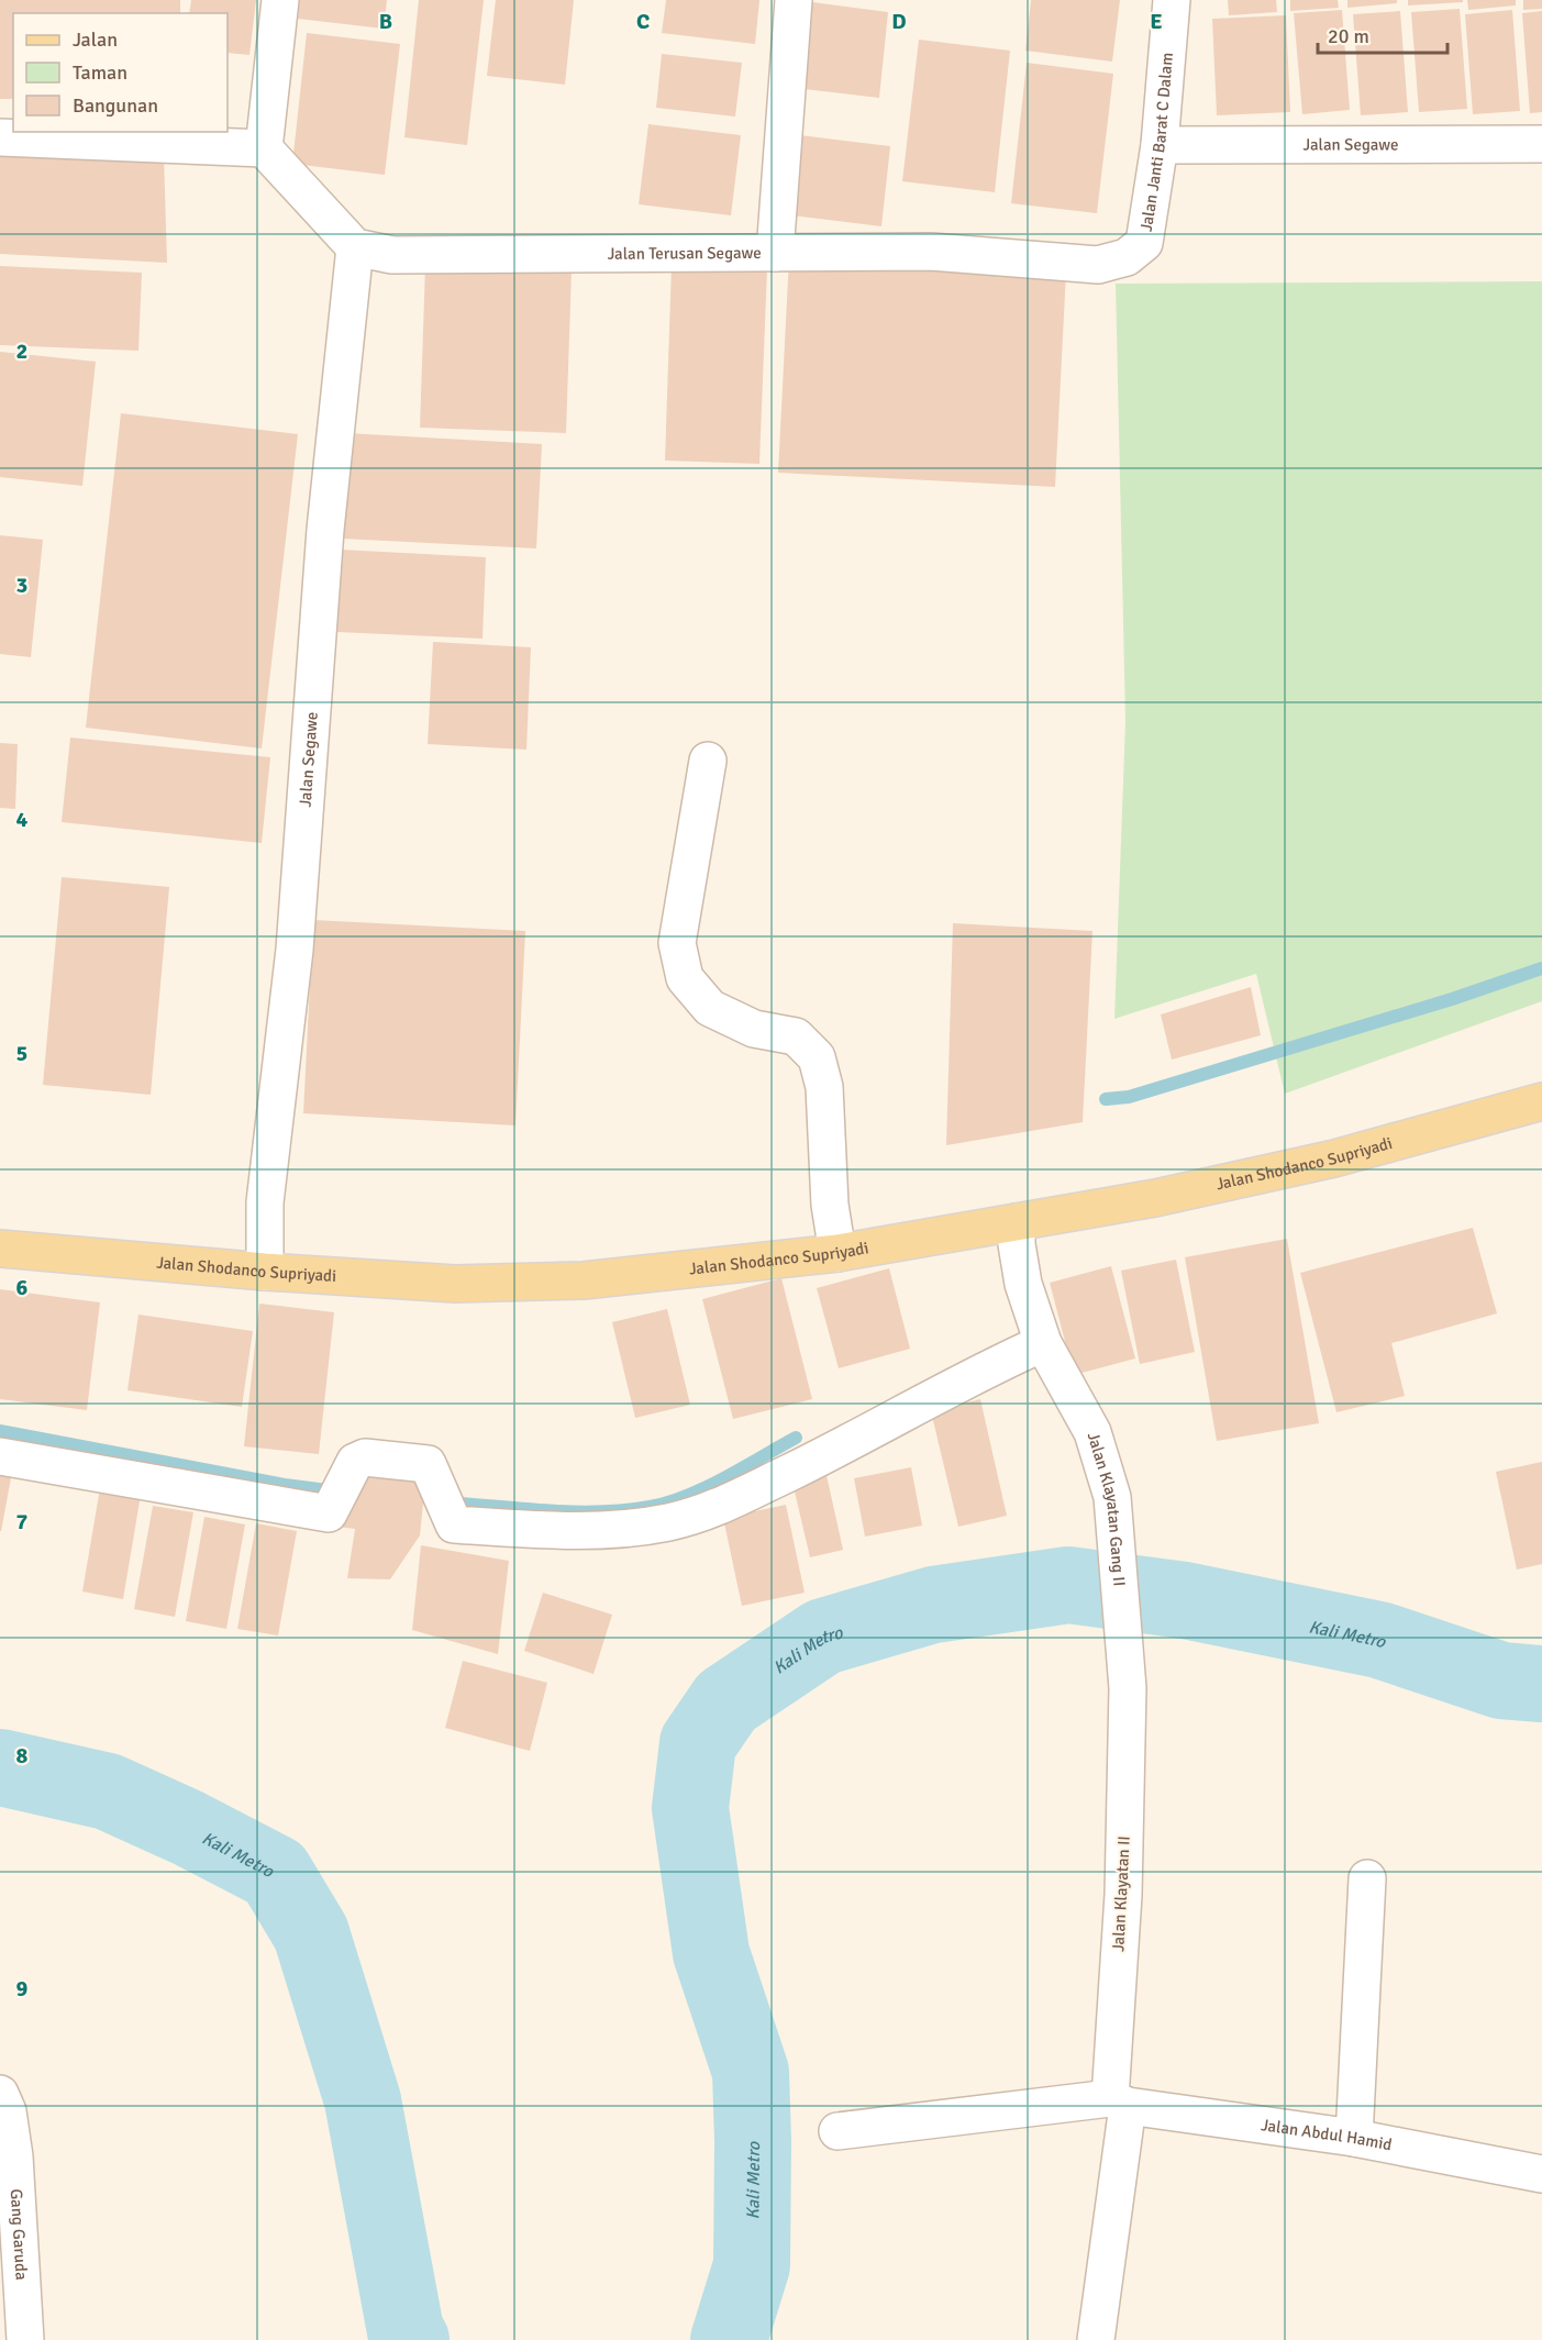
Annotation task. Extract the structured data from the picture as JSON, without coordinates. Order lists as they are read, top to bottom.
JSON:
{
  "streets": {
    "main road": ["Jalan Shodanco Supriyadi"],
    "street": [
      "Jalan Janti Barat C Dalam",
      "Jalan Segawe",
      "Jalan Terusan Segawe",
      "Jalan Klayatan Gang II",
      "Jalan Klayatan II",
      "Jalan Abdul Hamid",
      "Gang Garuda"
    ]
  },
  "crossings": [
    ["Jalan Janti Barat C Dalam", "Jalan Segawe"],
    ["Jalan Janti Barat C Dalam", "Jalan Terusan Segawe"],
    ["Jalan Segawe", "Jalan Terusan Segawe"],
    ["Jalan Segawe", "Jalan Shodanco Supriyadi"],
    ["Jalan Klayatan Gang II", "Jalan Klayatan II"],
    ["Jalan Klayatan II", "Jalan Abdul Hamid"]
  ],
  "water": ["Kali Metro"],
  "legend": ["Jalan", "Taman", "Bangunan"],
  "scale_bar": "20 m",
  "grid": {
    "columns": [
      "B",
      "C",
      "D",
      "E"
    ],
    "rows": [
      "2",
      "3",
      "4",
      "5",
      "6",
      "7",
      "8",
      "9"
    ]
  }
}
